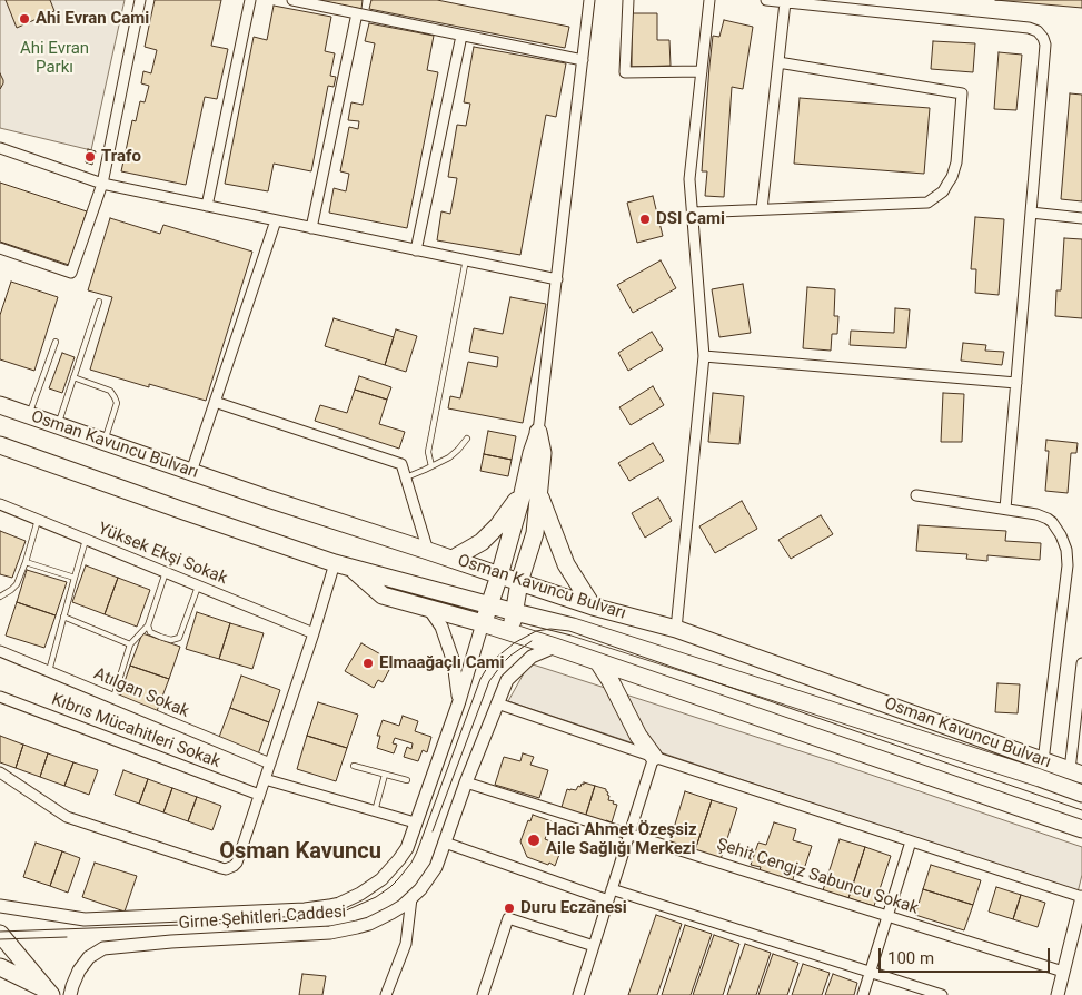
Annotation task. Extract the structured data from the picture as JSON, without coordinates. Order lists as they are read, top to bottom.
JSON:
{
  "streets": {
    "main road": ["Osman Kavuncu Bulvarı"],
    "street": [
      "Yüksek Ekşi Sokak",
      "Atılgan Sokak",
      "Kıbrıs Mücahitleri Sokak",
      "Şehit Cengiz Sabuncu Sokak",
      "Girne Şehitleri Caddesi"
    ]
  },
  "crossings": [
    ["Şehit Cengiz Sabuncu Sokak", "Girne Şehitleri Caddesi"]
  ],
  "districts": ["Osman Kavuncu"],
  "parks": ["Ahi Evran Parkı"],
  "places": [
    "Ahi Evran Cami",
    "Trafo",
    "DSI Cami",
    "Elmaağaçlı Cami",
    "Hacı Ahmet Özeşsiz Aile Sağlığı Merkezi",
    "Duru Eczanesi"
  ],
  "scale_bar": "100 m"
}
